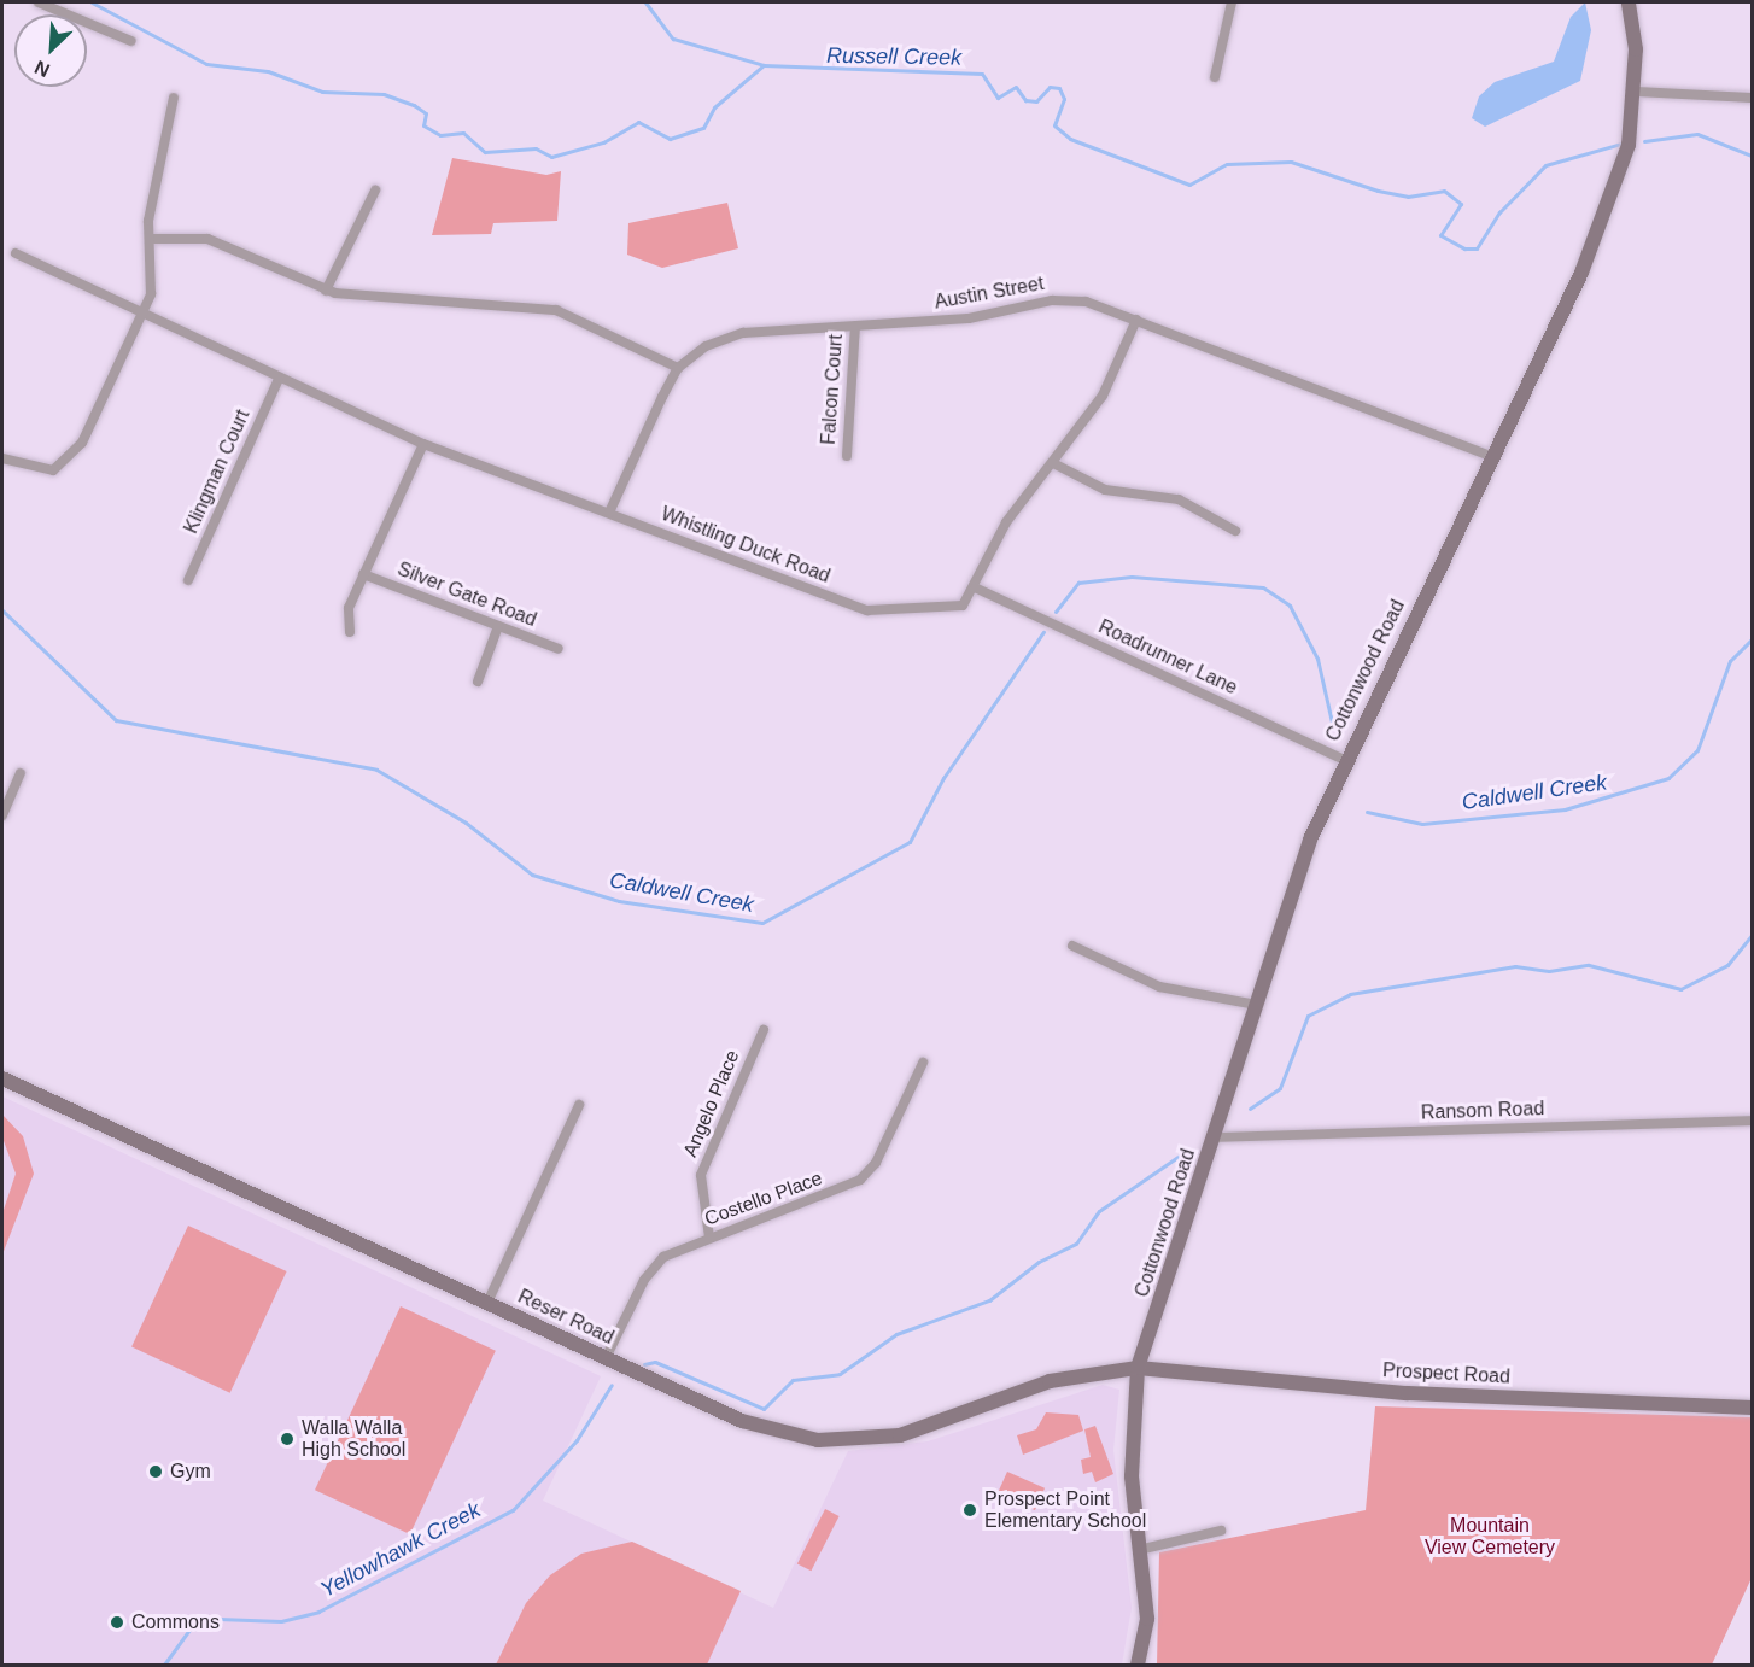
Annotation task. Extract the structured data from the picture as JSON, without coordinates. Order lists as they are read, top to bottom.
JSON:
{
  "streets": {
    "main road": ["Cottonwood Road", "Reser Road", "Prospect Road"],
    "street": [
      "Austin Street",
      "Falcon Court",
      "Klingman Court",
      "Whistling Duck Road",
      "Silver Gate Road",
      "Roadrunner Lane",
      "Angelo Place",
      "Ransom Road",
      "Costello Place"
    ]
  },
  "crossings": [
    ["Austin Street", "Falcon Court"],
    ["Austin Street", "Whistling Duck Road"],
    ["Austin Street", "Cottonwood Road"],
    ["Klingman Court", "Whistling Duck Road"],
    ["Whistling Duck Road", "Roadrunner Lane"],
    ["Roadrunner Lane", "Cottonwood Road"],
    ["Cottonwood Road", "Ransom Road"],
    ["Cottonwood Road", "Reser Road"],
    ["Cottonwood Road", "Prospect Road"],
    ["Angelo Place", "Costello Place"],
    ["Costello Place", "Reser Road"],
    ["Reser Road", "Prospect Road"]
  ],
  "water": ["Russell Creek", "Caldwell Creek", "Yellowhawk Creek"],
  "parks": ["Mountain View Cemetery"],
  "places": [
    "Walla Walla High School",
    "Gym",
    "Prospect Point Elementary School",
    "Commons"
  ],
  "north": "bottom left"
}
